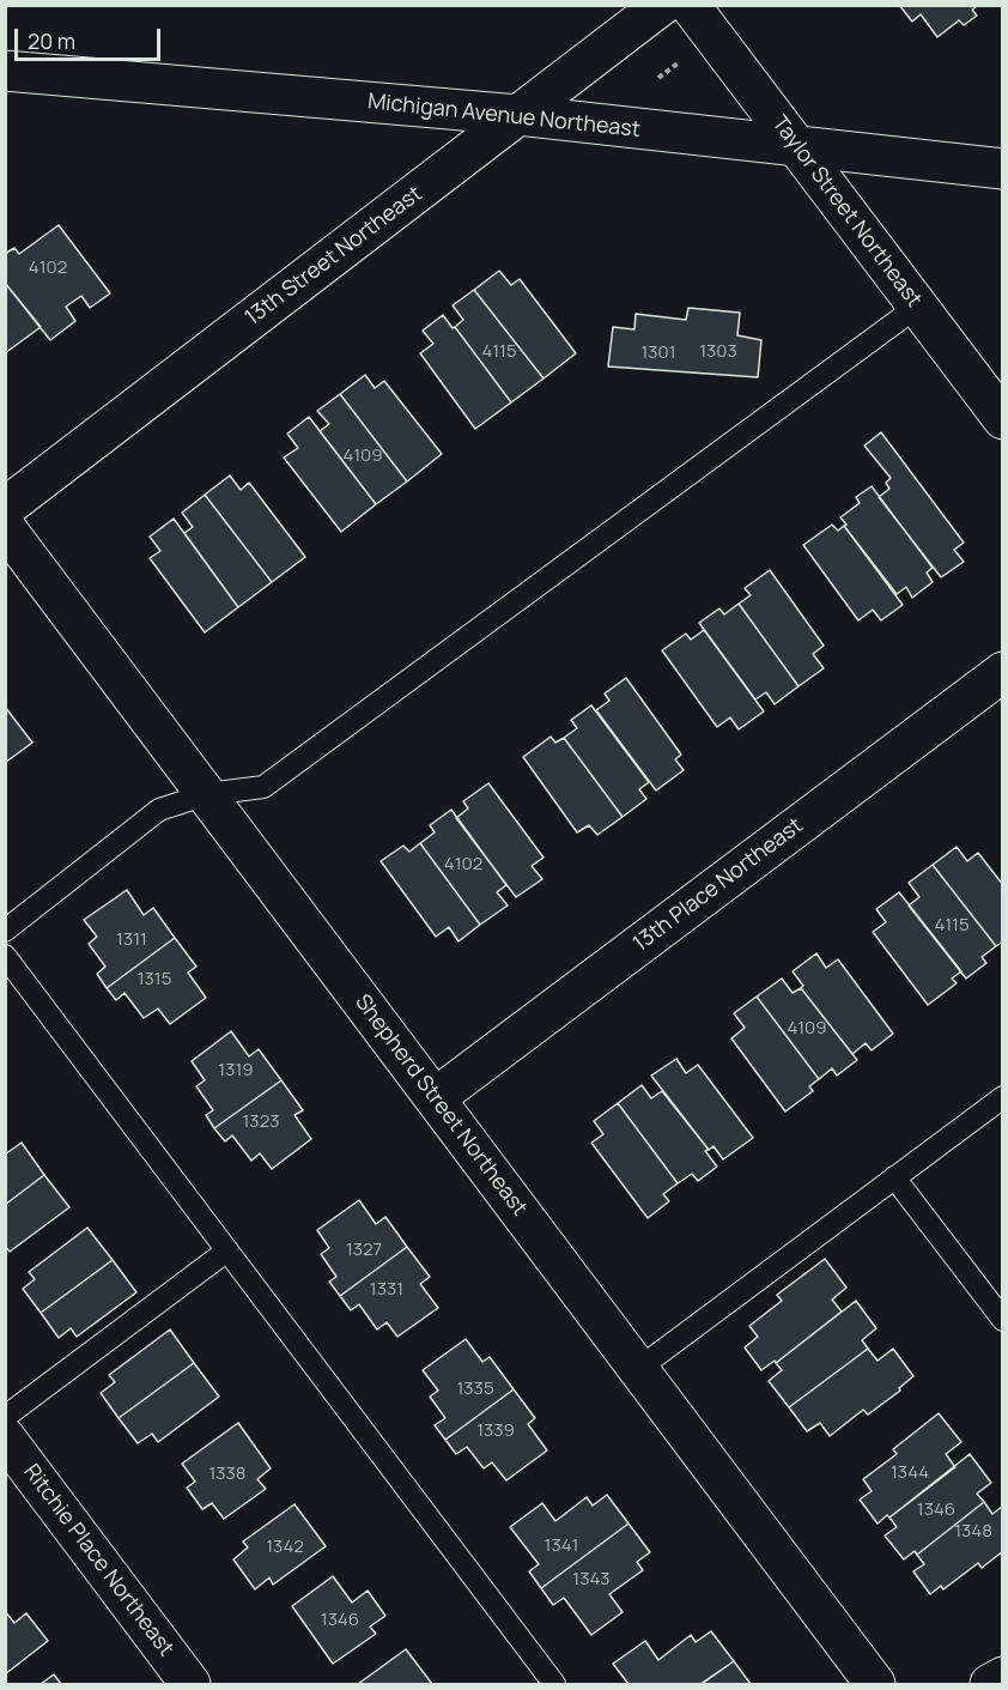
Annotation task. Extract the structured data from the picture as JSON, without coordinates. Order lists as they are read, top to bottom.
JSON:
{
  "streets": {
    "street": [
      "Michigan Avenue Northeast",
      "Taylor Street Northeast",
      "13th Street Northeast",
      "13th Place Northeast",
      "Shepherd Street Northeast",
      "Ritchie Place Northeast"
    ]
  },
  "crossings": [
    ["Michigan Avenue Northeast", "Taylor Street Northeast"],
    ["Michigan Avenue Northeast", "13th Street Northeast"],
    ["13th Place Northeast", "Shepherd Street Northeast"]
  ],
  "house_numbers": [
    "4102",
    "4115",
    "1303",
    "1301",
    "4109",
    "4102",
    "4115",
    "1311",
    "1315",
    "4109",
    "1319",
    "1323",
    "1327",
    "1331",
    "1335",
    "1339",
    "1344",
    "1338",
    "1346",
    "1348",
    "1341",
    "1342",
    "1343",
    "1346"
  ],
  "scale_bar": "20 m"
}
